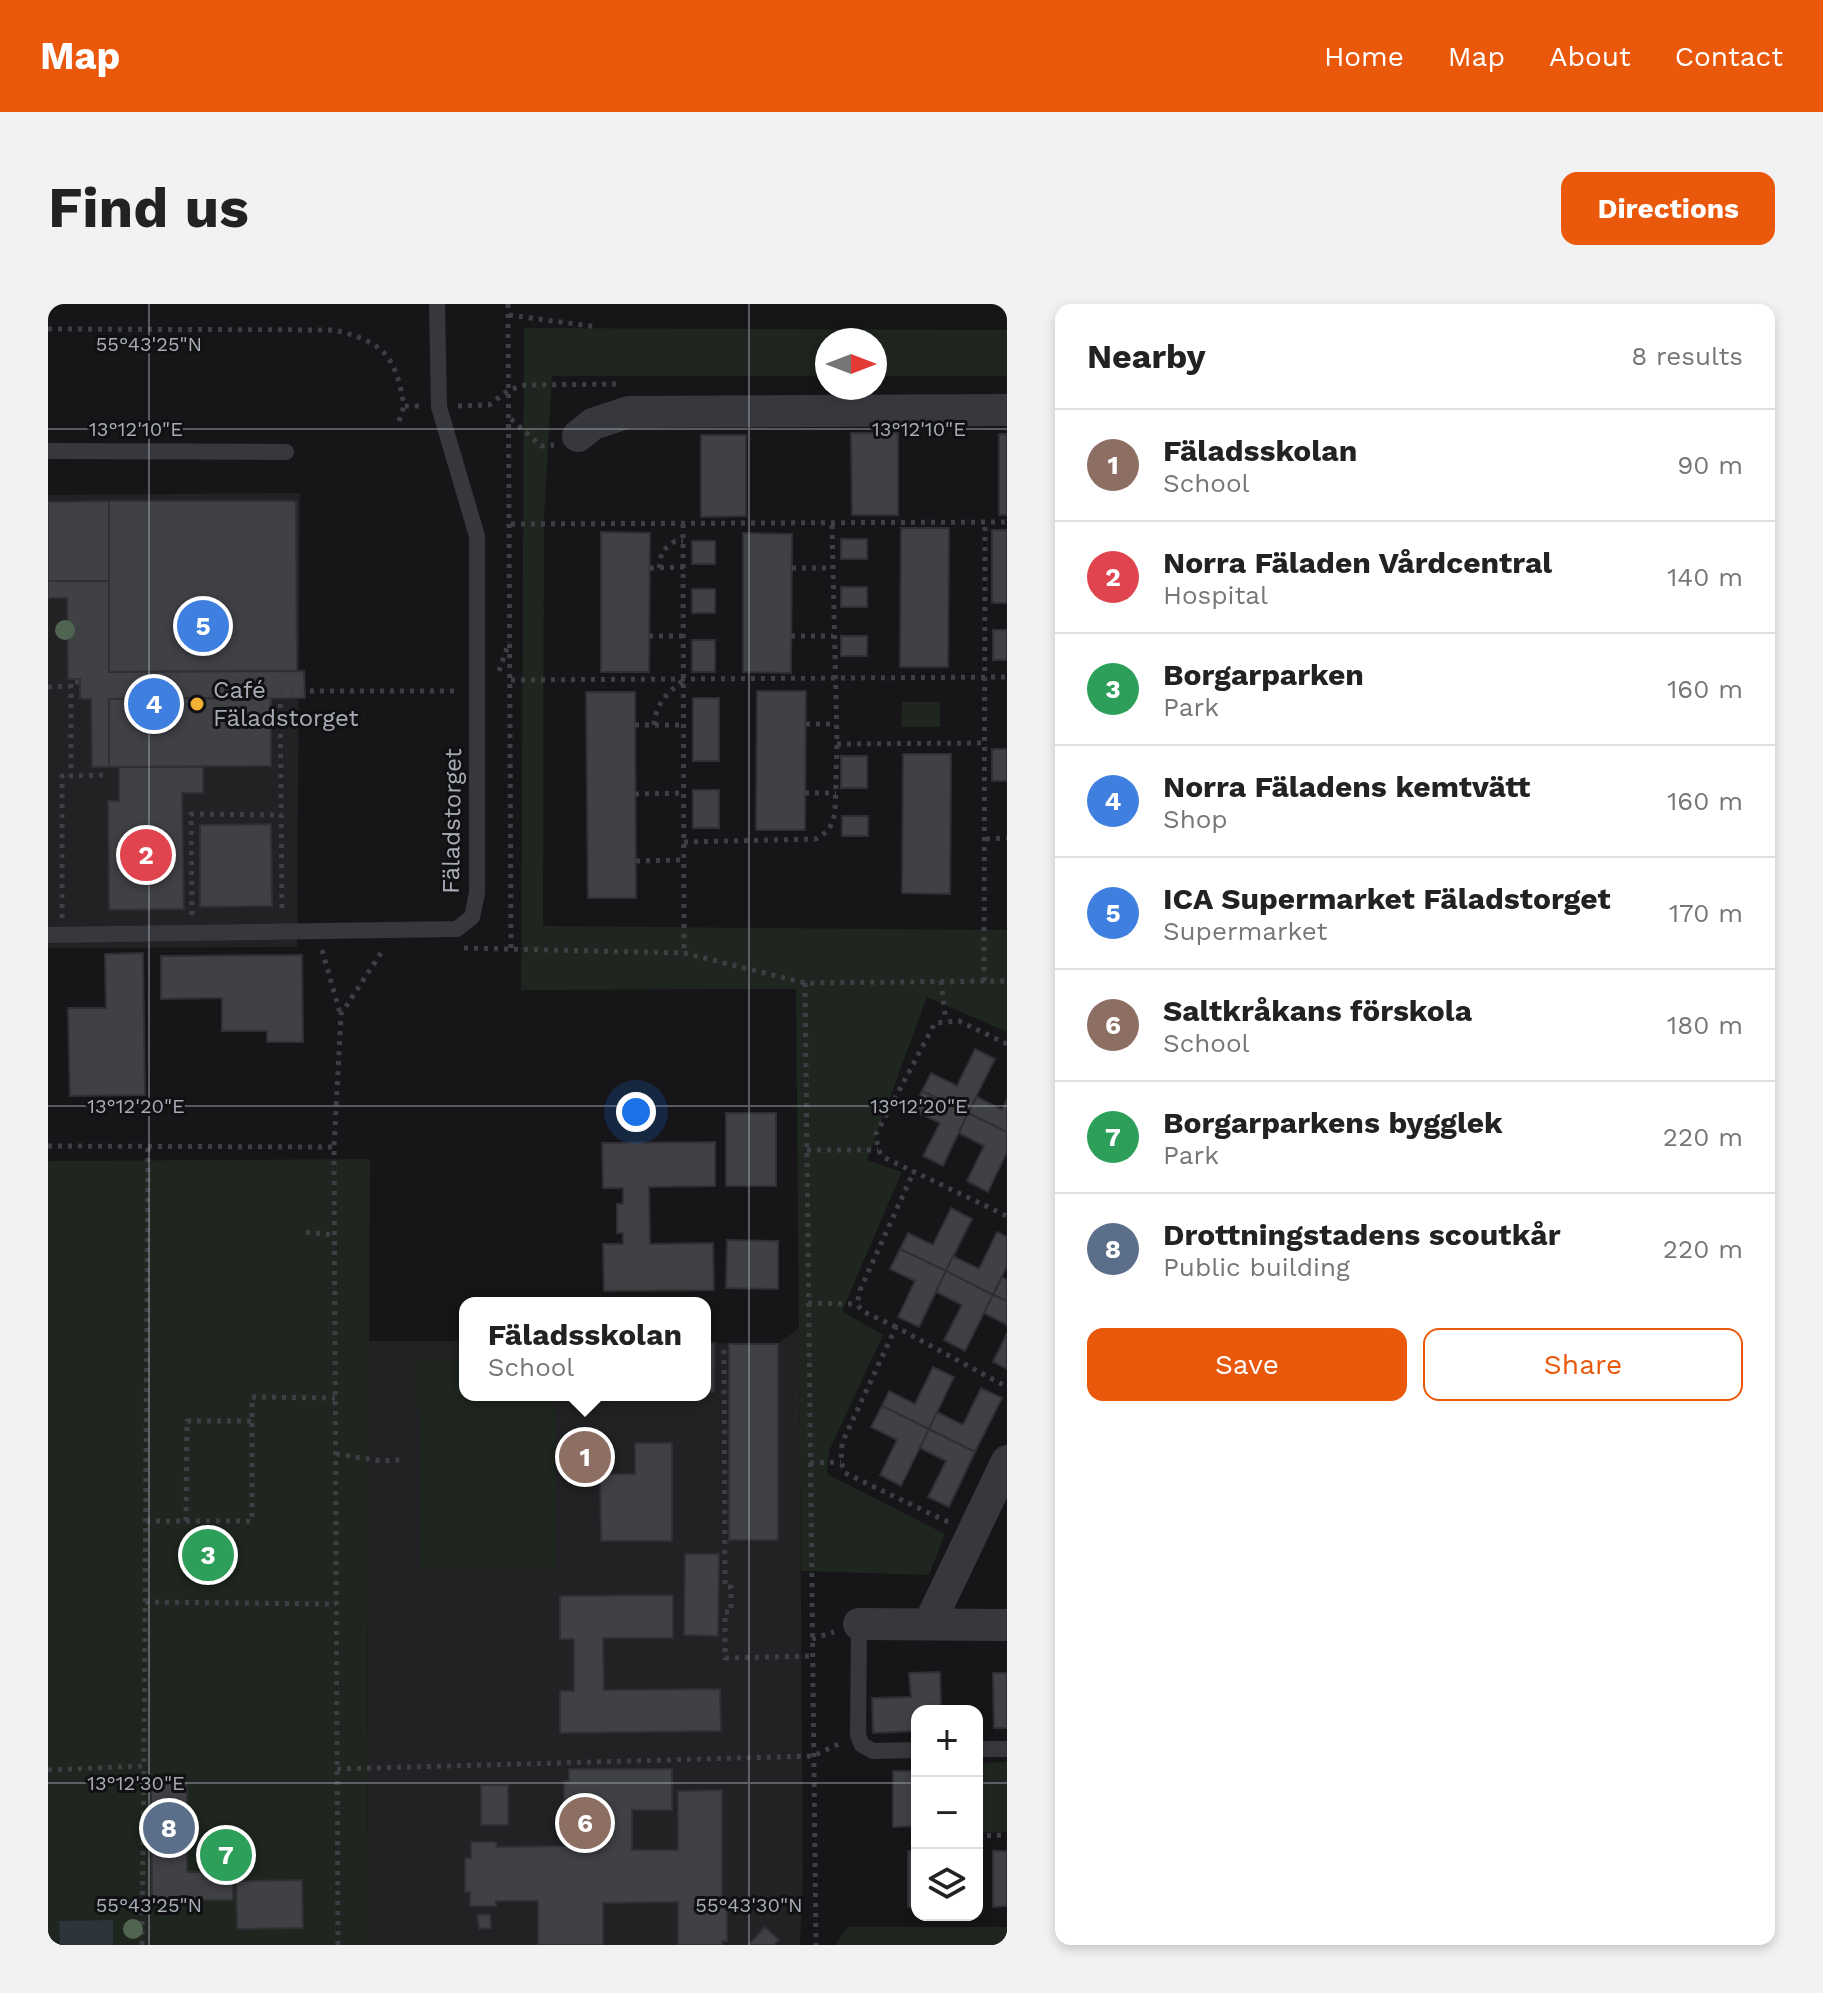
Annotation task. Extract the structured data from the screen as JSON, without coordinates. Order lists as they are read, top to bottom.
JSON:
{
  "streets": {
    "lane": ["Fäladstorget"]
  },
  "places": ["Café Fäladstorget"],
  "north": "right",
  "page": {
    "header": "Map",
    "nav": [
      "Home",
      "Map",
      "About",
      "Contact"
    ],
    "buttons": [
      "Directions",
      ["Save", "Share"]
    ],
    "title": "Find us",
    "heading": ["Nearby", "8 results"],
    "list": [
      {
        "mark": "1",
        "name": "Fäladsskolan",
        "note": "School",
        "value": "90 m"
      },
      {
        "mark": "2",
        "name": "Norra Fäladen Vårdcentral",
        "note": "Hospital",
        "value": "140 m"
      },
      {
        "mark": "3",
        "name": "Borgarparken",
        "note": "Park",
        "value": "160 m"
      },
      {
        "mark": "4",
        "name": "Norra Fäladens kemtvätt",
        "note": "Shop",
        "value": "160 m"
      },
      {
        "mark": "5",
        "name": "ICA Supermarket Fäladstorget",
        "note": "Supermarket",
        "value": "170 m"
      },
      {
        "mark": "6",
        "name": "Saltkråkans förskola",
        "note": "School",
        "value": "180 m"
      },
      {
        "mark": "7",
        "name": "Borgarparkens bygglek",
        "note": "Park",
        "value": "220 m"
      },
      {
        "mark": "8",
        "name": "Drottningstadens scoutkår",
        "note": "Public building",
        "value": "220 m"
      }
    ],
    "pins": [
      "5",
      "4",
      "2",
      "1",
      "3",
      "6",
      "8",
      "7"
    ],
    "popup": ["Fäladsskolan", "School"],
    "map_buttons": ["+", "−"]
  },
  "coordinates": [
    "55°43'25\"N",
    "13°12'10\"E",
    "13°12'20\"E",
    "13°12'30\"E",
    "55°43'30\"N"
  ]
}
